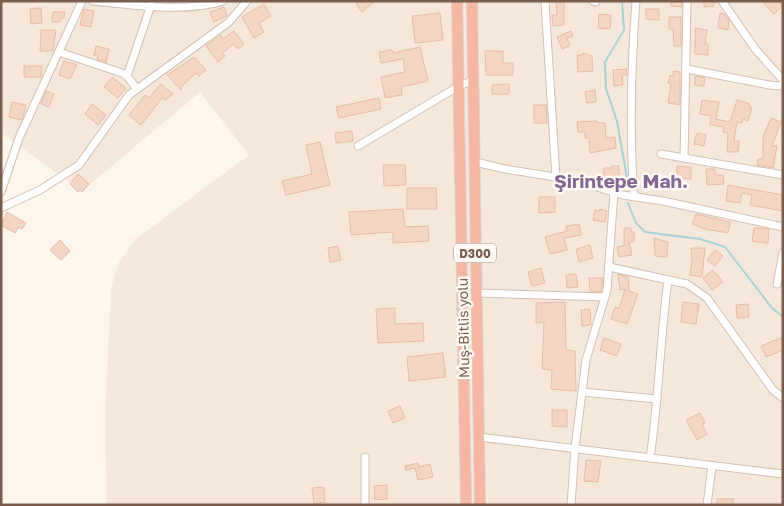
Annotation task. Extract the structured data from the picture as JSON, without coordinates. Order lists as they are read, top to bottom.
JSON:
{
  "streets": {
    "highway": ["D300", "Muş-Bitlis yolu"]
  },
  "districts": ["Şirintepe Mah."]
}
